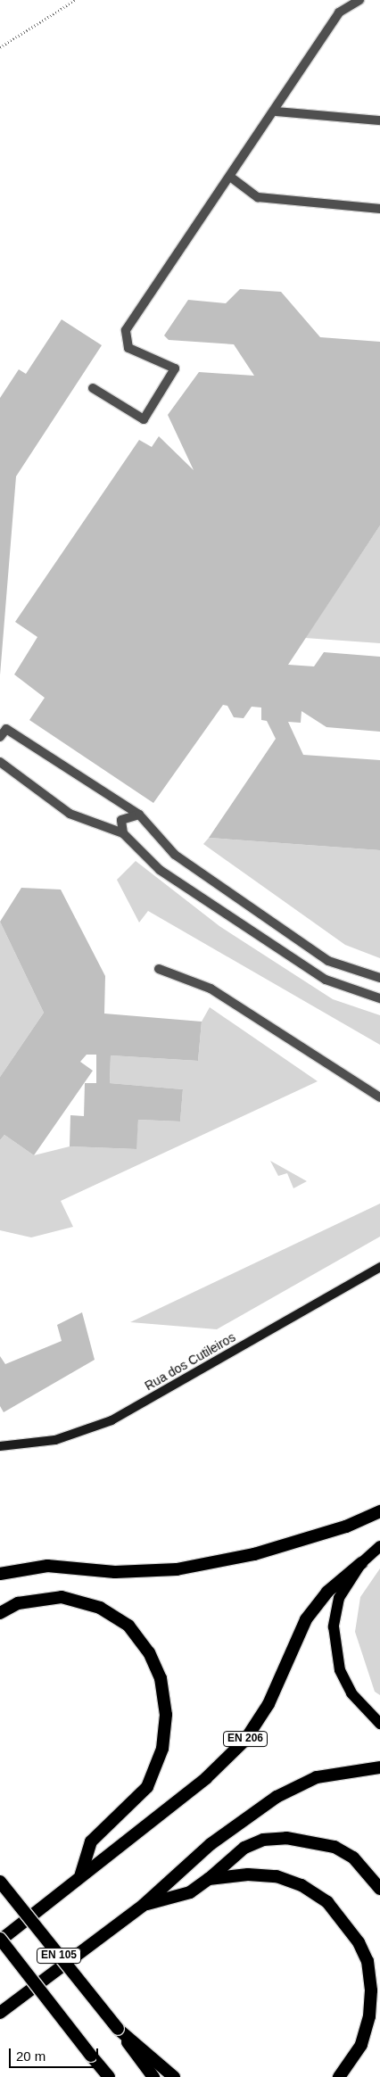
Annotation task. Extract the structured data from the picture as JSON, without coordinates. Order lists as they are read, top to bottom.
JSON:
{
  "streets": {
    "highway": ["EN 206", "EN 105"],
    "main road": ["Rua dos Cutileiros"]
  },
  "crossings": [
    ["EN 206", "EN 105"]
  ],
  "scale_bar": "20 m"
}
